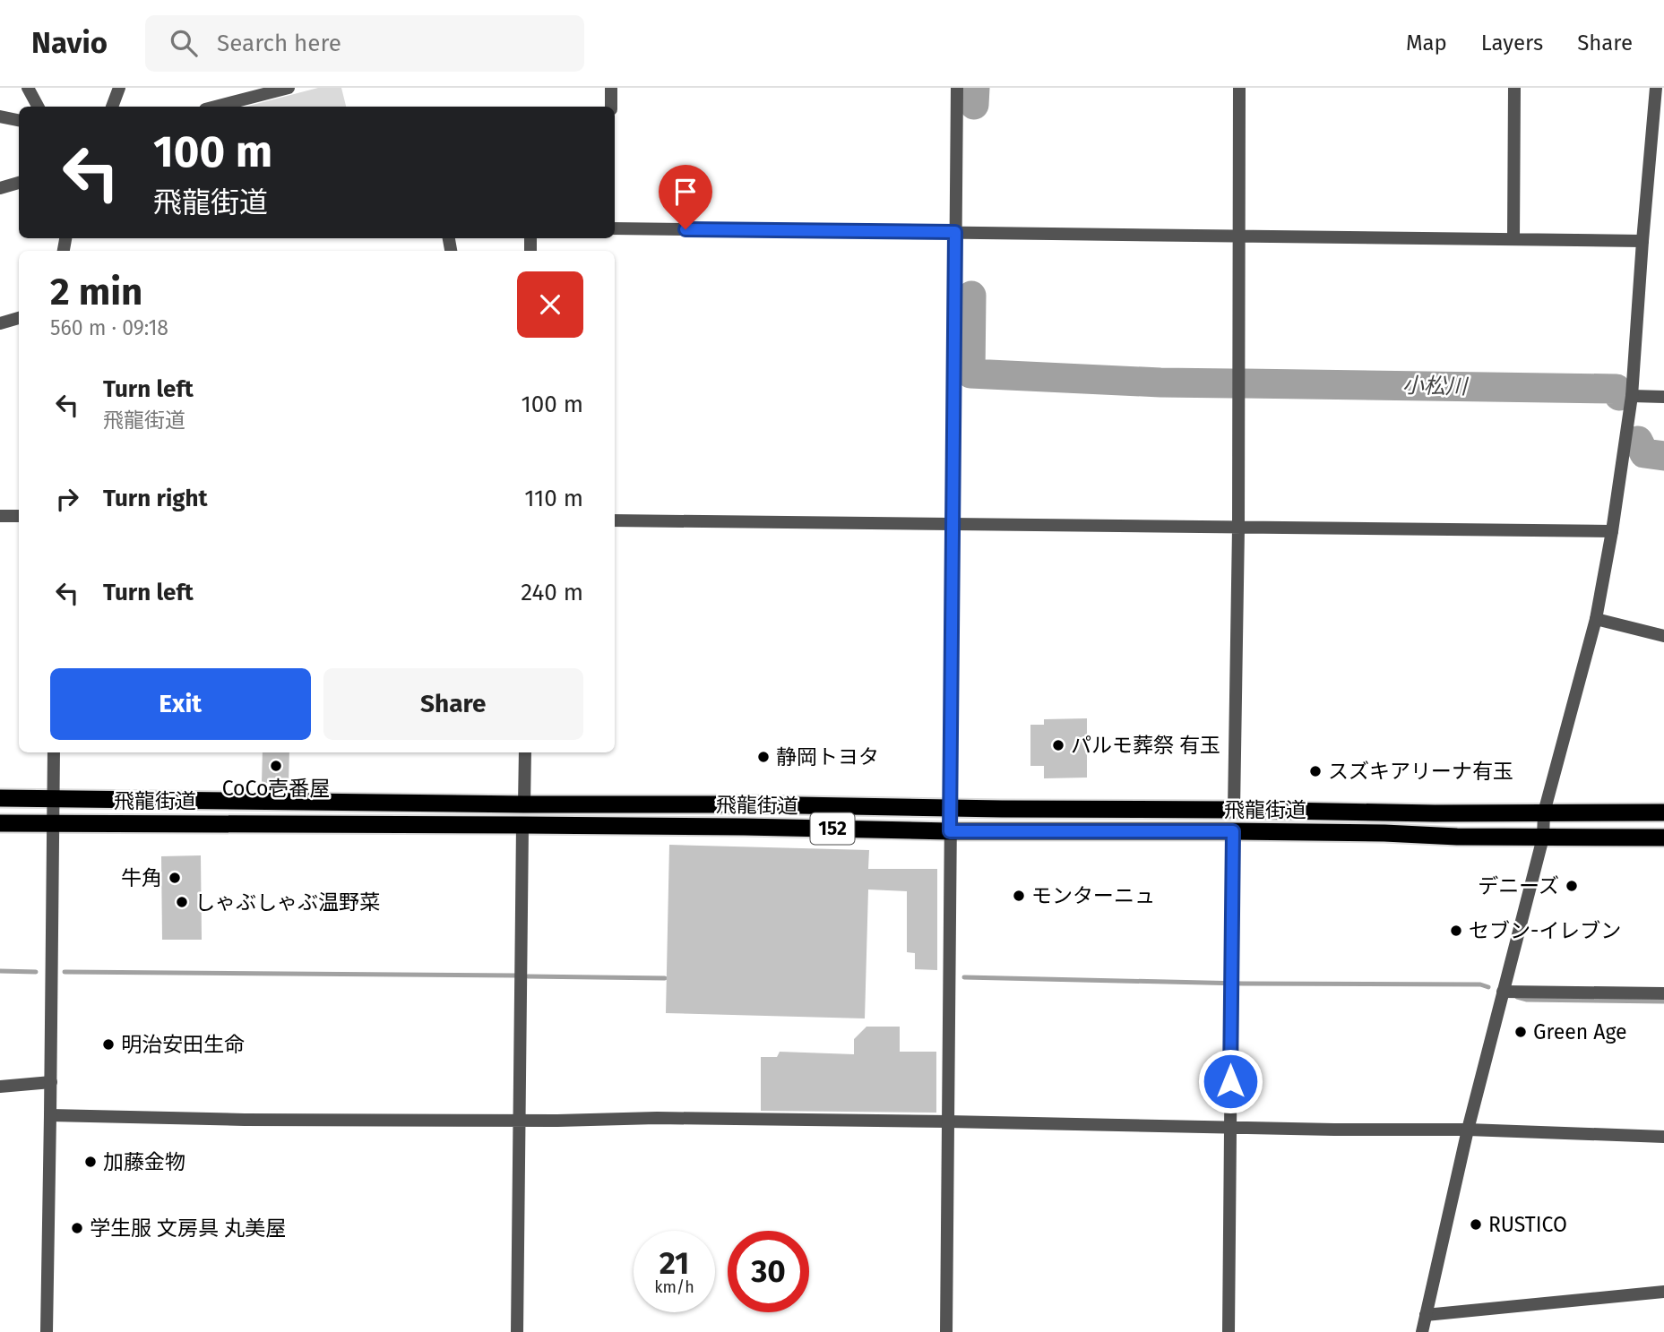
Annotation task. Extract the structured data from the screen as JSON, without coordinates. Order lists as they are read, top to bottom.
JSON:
{
  "streets": {
    "highway": ["飛龍街道", "152"]
  },
  "water": ["小松川"],
  "places": [
    "パルモ葬祭 有玉",
    "静岡トヨタ",
    "CoCo壱番屋",
    "スズキアリーナ有玉",
    "牛角",
    "デニーズ",
    "モンターニュ",
    "しゃぶしゃぶ温野菜",
    "セブン-イレブン",
    "Green Age",
    "明治安田生命",
    "加藤金物",
    "RUSTICO",
    "学生服 文房具 丸美屋"
  ],
  "page": {
    "header": "Navio",
    "search": "Search here",
    "nav": ["Map", "Layers", "Share"],
    "turn": ["100 m", "飛龍街道"],
    "heading": ["2 min", "560 m · 09:18"],
    "list": [
      {
        "name": "Turn left",
        "note": "飛龍街道",
        "value": "100 m"
      },
      {
        "name": "Turn right",
        "value": "110 m"
      },
      {
        "name": "Turn left",
        "value": "240 m"
      }
    ],
    "buttons": ["Exit", "Share"],
    "speed": "21 km/h",
    "limit": "30"
  }
}
